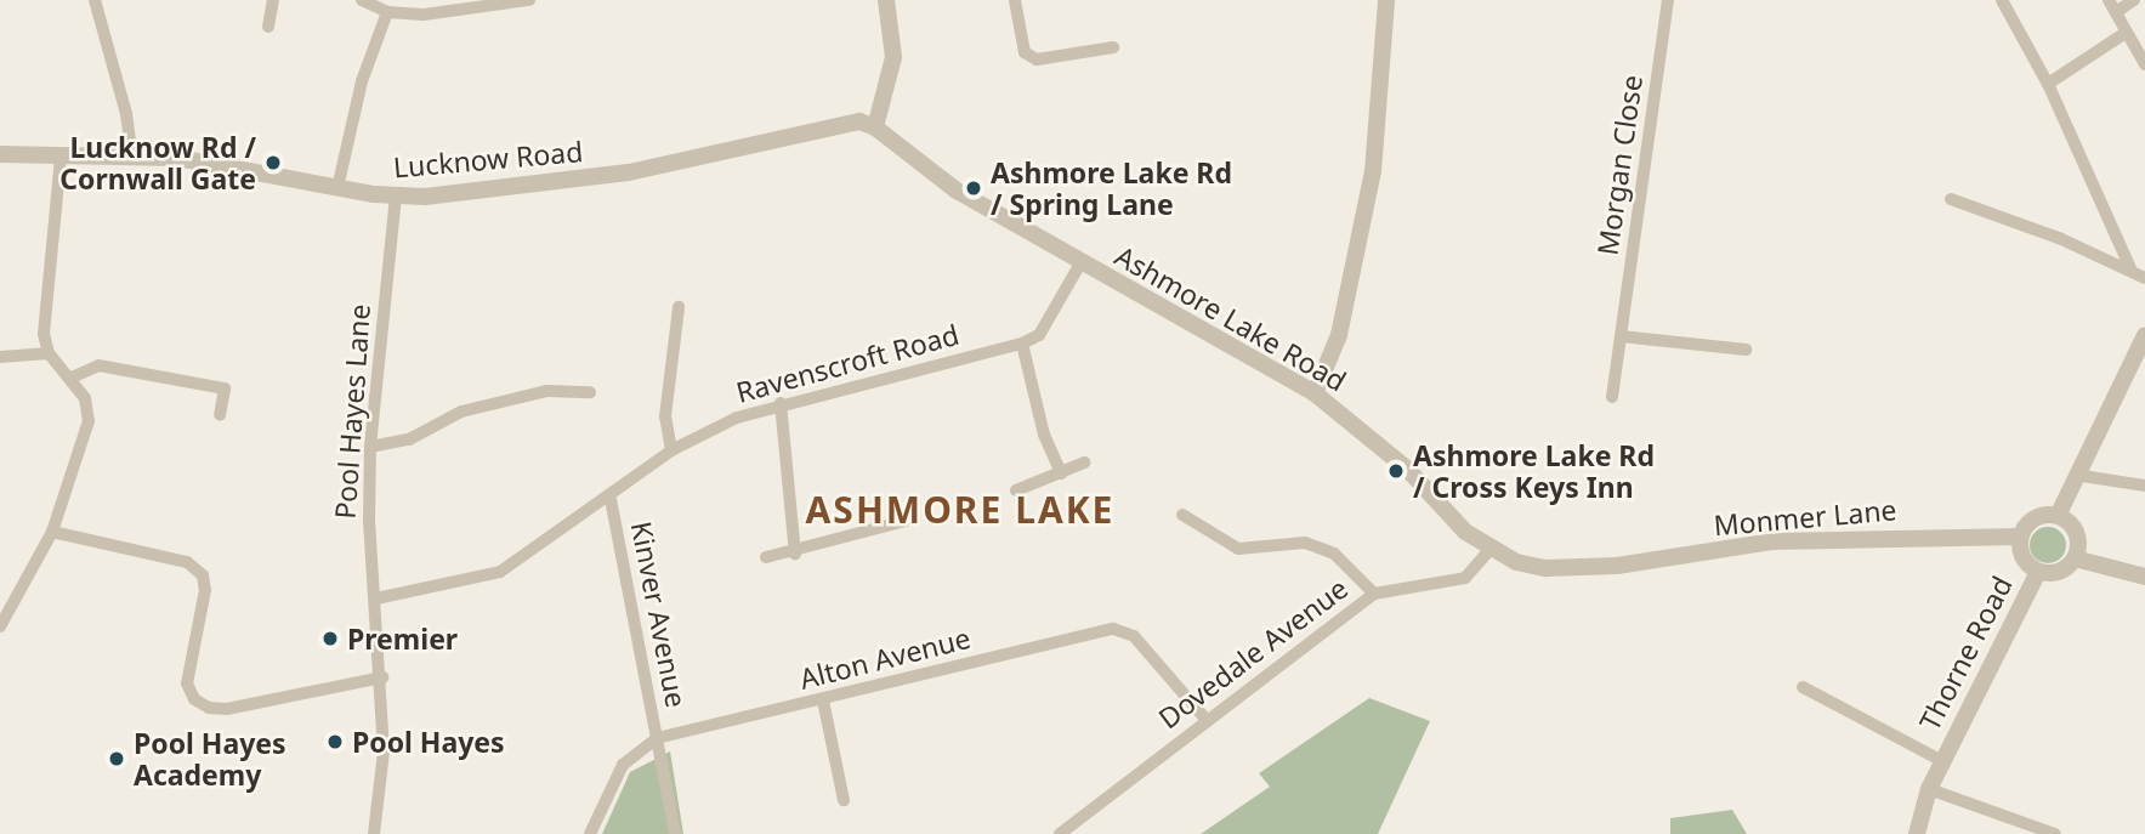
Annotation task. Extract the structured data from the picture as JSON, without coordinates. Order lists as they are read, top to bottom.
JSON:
{
  "streets": {
    "street": [
      "Lucknow Road",
      "Morgan Close",
      "Ashmore Lake Road",
      "Ravenscroft Road",
      "Pool Hayes Lane",
      "Monmer Lane",
      "Kinver Avenue",
      "Dovedale Avenue",
      "Thorne Road",
      "Alton Avenue"
    ]
  },
  "crossings": [
    ["Lucknow Road", "Ashmore Lake Road"],
    ["Lucknow Road", "Pool Hayes Lane"],
    ["Ashmore Lake Road", "Monmer Lane"],
    ["Ashmore Lake Road", "Dovedale Avenue"],
    ["Ravenscroft Road", "Pool Hayes Lane"],
    ["Ravenscroft Road", "Kinver Avenue"],
    ["Monmer Lane", "Thorne Road"],
    ["Kinver Avenue", "Alton Avenue"],
    ["Dovedale Avenue", "Alton Avenue"]
  ],
  "districts": ["ASHMORE LAKE"],
  "places": [
    "Lucknow Rd / Cornwall Gate",
    "Ashmore Lake Rd / Spring Lane",
    "Ashmore Lake Rd / Cross Keys Inn",
    "Premier",
    "Pool Hayes",
    "Pool Hayes Academy"
  ]
}
